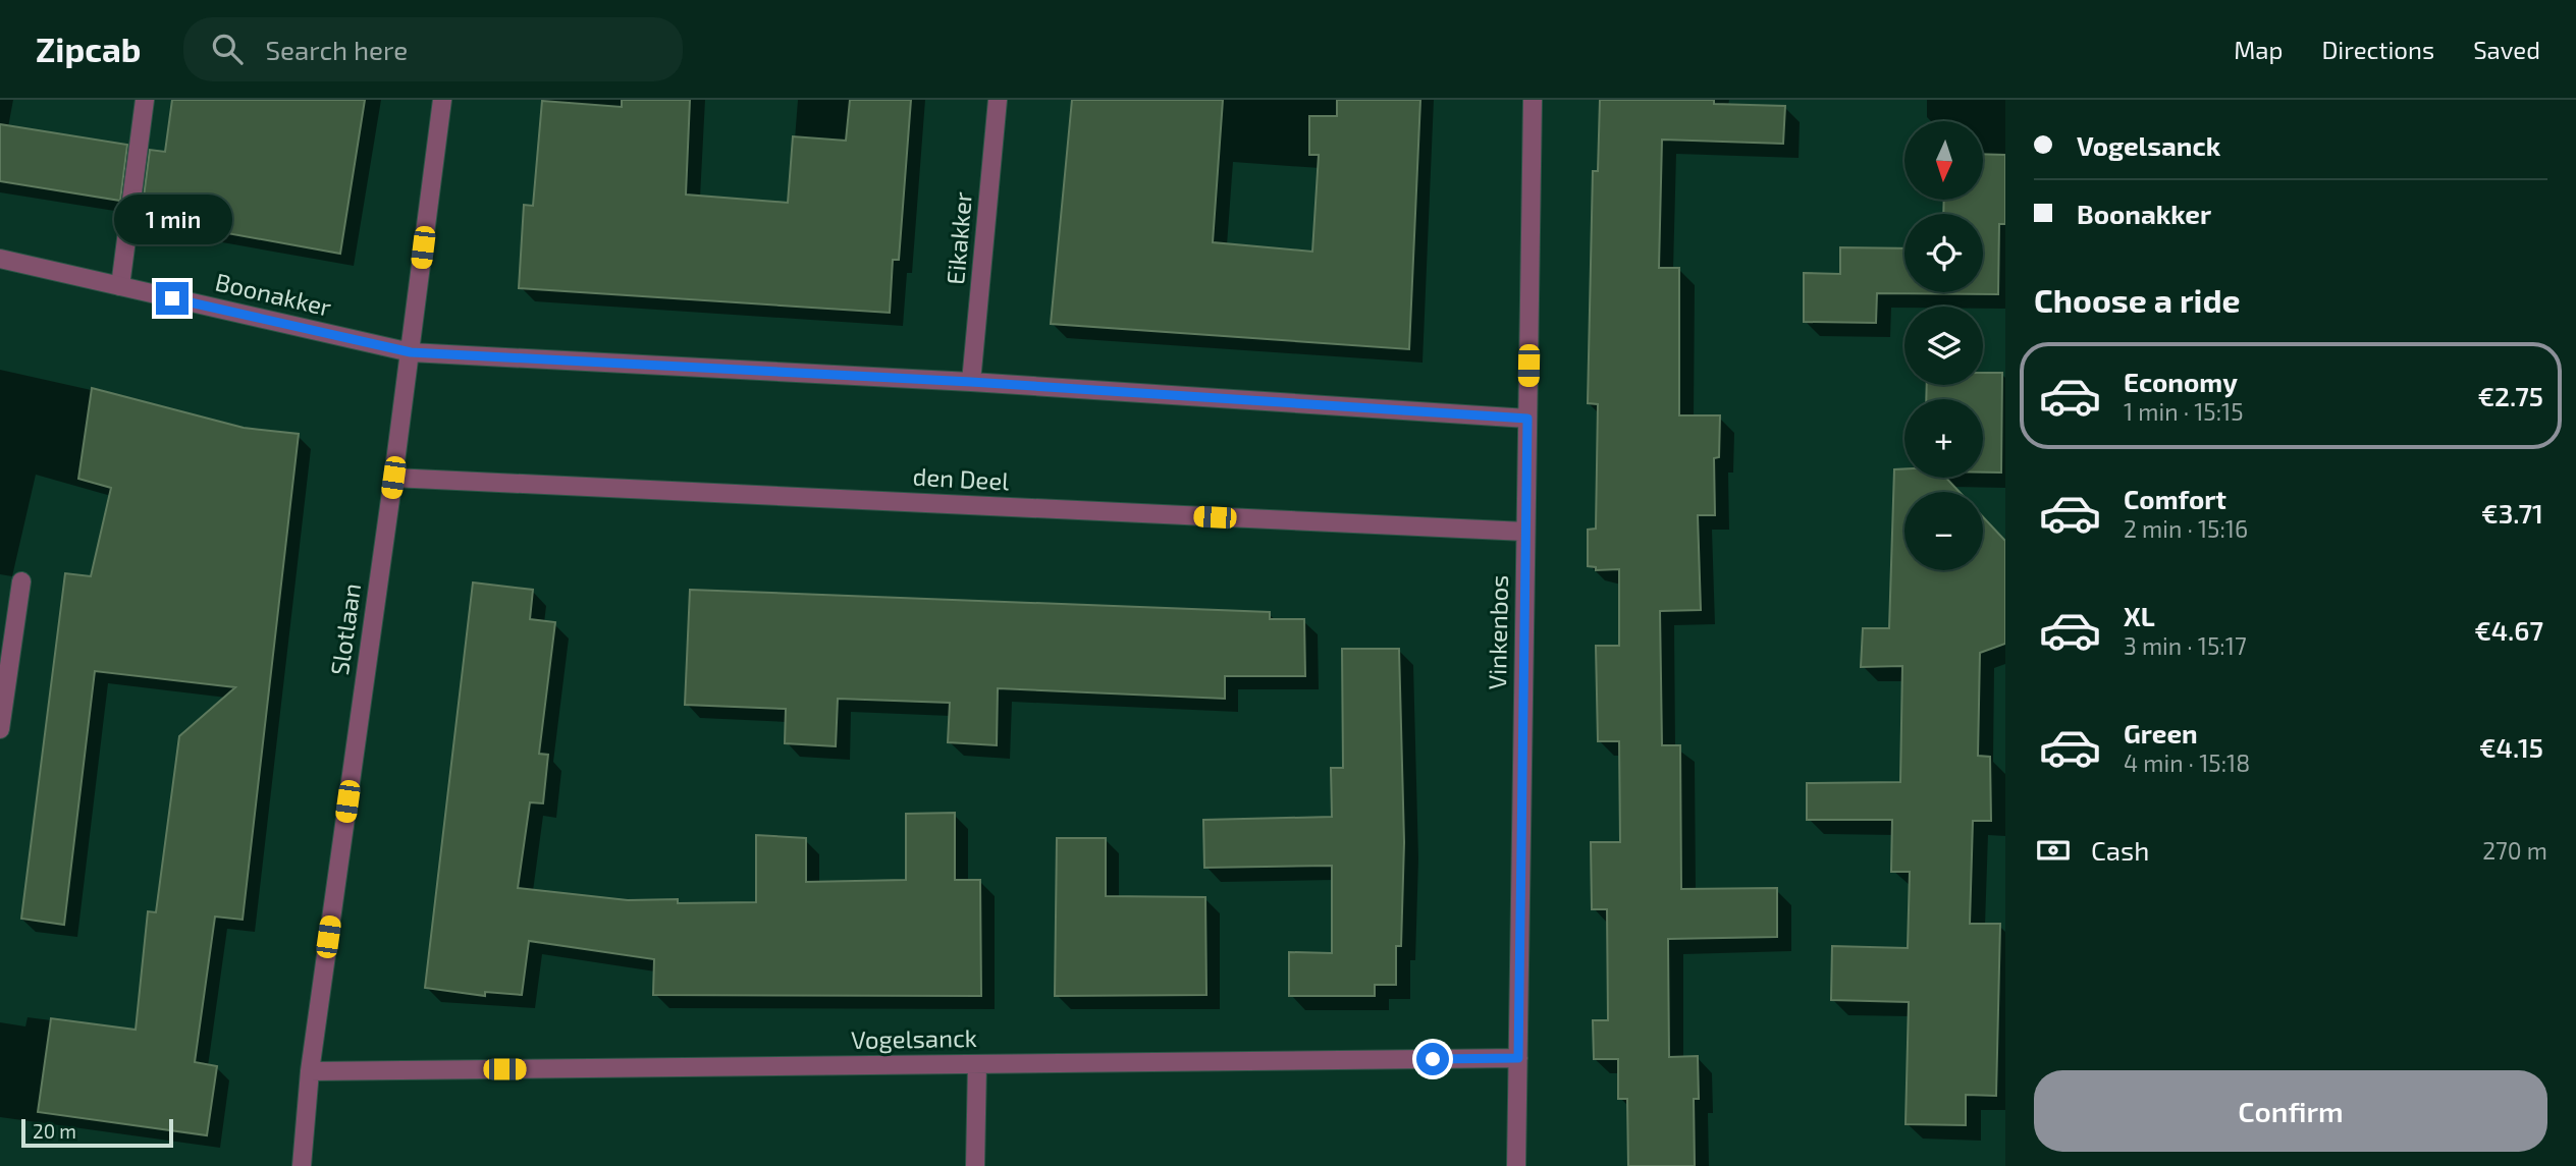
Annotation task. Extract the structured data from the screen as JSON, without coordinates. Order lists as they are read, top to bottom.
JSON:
{
  "streets": {
    "street": [
      "Eikakker",
      "Boonakker",
      "den Deel",
      "Slotlaan",
      "Vinkenbos",
      "Vogelsanck"
    ]
  },
  "crossings": [
    ["Boonakker", "Slotlaan"],
    ["den Deel", "Slotlaan"],
    ["den Deel", "Vinkenbos"],
    ["Slotlaan", "Vogelsanck"],
    ["Vinkenbos", "Vogelsanck"]
  ],
  "scale_bar": "20 m",
  "north": "bottom",
  "page": {
    "header": "Zipcab",
    "search": "Search here",
    "nav": ["Map", "Directions", "Saved"],
    "banner": ["Vogelsanck", "Boonakker"],
    "map_buttons": ["+", "−"],
    "bubble": "1 min",
    "heading": "Choose a ride",
    "list": [
      {
        "name": "Economy",
        "note": "1 min · 15:15",
        "value": "€2.75"
      },
      {
        "name": "Comfort",
        "note": "2 min · 15:16",
        "value": "€3.71"
      },
      {
        "name": "XL",
        "note": "3 min · 15:17",
        "value": "€4.67"
      },
      {
        "name": "Green",
        "note": "4 min · 15:18",
        "value": "€4.15"
      }
    ],
    "pay": ["Cash", "270 m"],
    "buttons": "Confirm",
    "scale": "20 m"
  }
}
